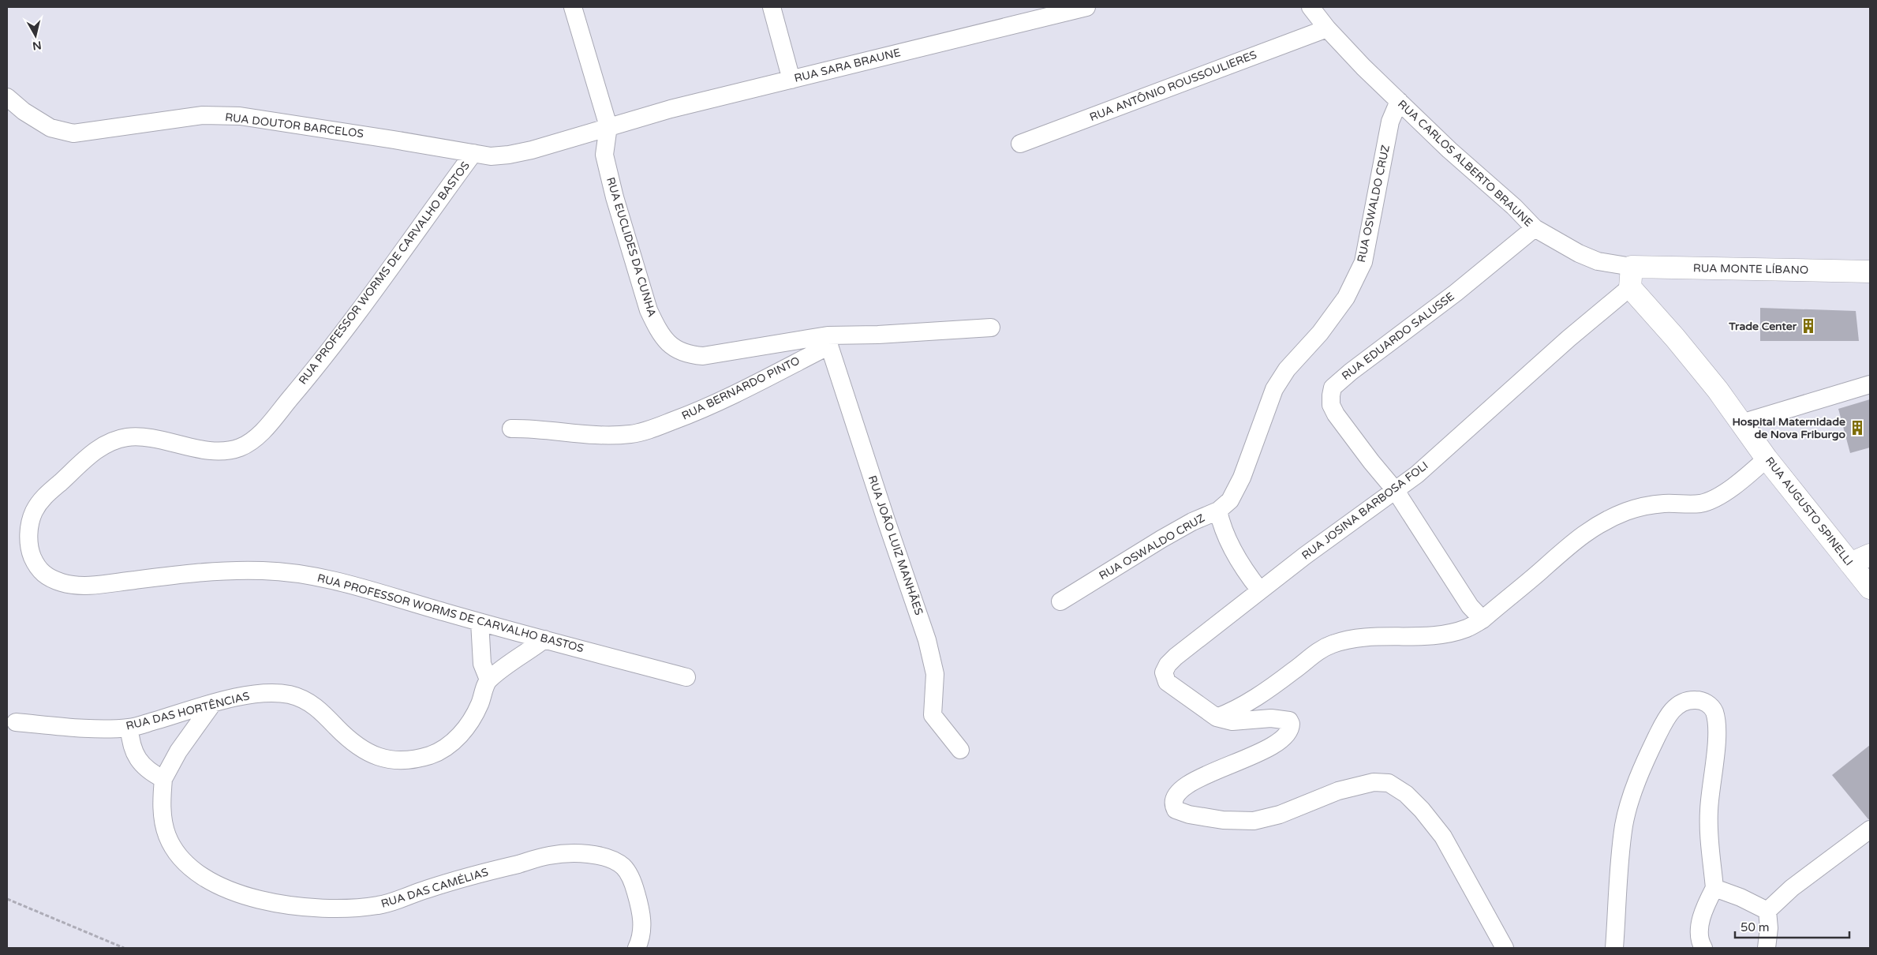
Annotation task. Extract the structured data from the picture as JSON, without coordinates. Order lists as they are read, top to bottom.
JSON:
{
  "streets": {
    "street": [
      "RUA SARA BRAUNE",
      "RUA ANTÔNIO ROUSSOULIERES",
      "RUA DOUTOR BARCELOS",
      "RUA CARLOS ALBERTO BRAUNE",
      "RUA OSWALDO CRUZ",
      "RUA EUCLIDES DA CUNHA",
      "RUA MONTE LÍBANO",
      "RUA PROFESSOR WORMS DE CARVALHO BASTOS",
      "RUA EDUARDO SALUSSE",
      "RUA BERNARDO PINTO",
      "RUA JOSINA BARBOSA FOLI",
      "RUA AUGUSTO SPINELLI",
      "RUA JOÃO LUIZ MANHÃES",
      "RUA DAS HORTÊNCIAS",
      "RUA DAS CAMÉLIAS"
    ]
  },
  "crossings": [
    ["RUA SARA BRAUNE", "RUA DOUTOR BARCELOS"],
    ["RUA SARA BRAUNE", "RUA EUCLIDES DA CUNHA"],
    ["RUA SARA BRAUNE", "RUA PROFESSOR WORMS DE CARVALHO BASTOS"],
    ["RUA ANTÔNIO ROUSSOULIERES", "RUA CARLOS ALBERTO BRAUNE"],
    ["RUA DOUTOR BARCELOS", "RUA PROFESSOR WORMS DE CARVALHO BASTOS"],
    ["RUA CARLOS ALBERTO BRAUNE", "RUA OSWALDO CRUZ"],
    ["RUA CARLOS ALBERTO BRAUNE", "RUA MONTE LÍBANO"],
    ["RUA CARLOS ALBERTO BRAUNE", "RUA EDUARDO SALUSSE"],
    ["RUA CARLOS ALBERTO BRAUNE", "RUA JOSINA BARBOSA FOLI"],
    ["RUA CARLOS ALBERTO BRAUNE", "RUA AUGUSTO SPINELLI"],
    ["RUA EUCLIDES DA CUNHA", "RUA BERNARDO PINTO"],
    ["RUA EUCLIDES DA CUNHA", "RUA JOÃO LUIZ MANHÃES"],
    ["RUA MONTE LÍBANO", "RUA JOSINA BARBOSA FOLI"],
    ["RUA MONTE LÍBANO", "RUA AUGUSTO SPINELLI"],
    ["RUA EDUARDO SALUSSE", "RUA JOSINA BARBOSA FOLI"],
    ["RUA BERNARDO PINTO", "RUA JOÃO LUIZ MANHÃES"],
    ["RUA JOSINA BARBOSA FOLI", "RUA AUGUSTO SPINELLI"],
    ["RUA DAS HORTÊNCIAS", "RUA DAS CAMÉLIAS"]
  ],
  "places": {
    "building": ["Trade Center", "Hospital Maternidade de Nova Friburgo"]
  },
  "scale_bar": "50 m",
  "north": "bottom"
}
